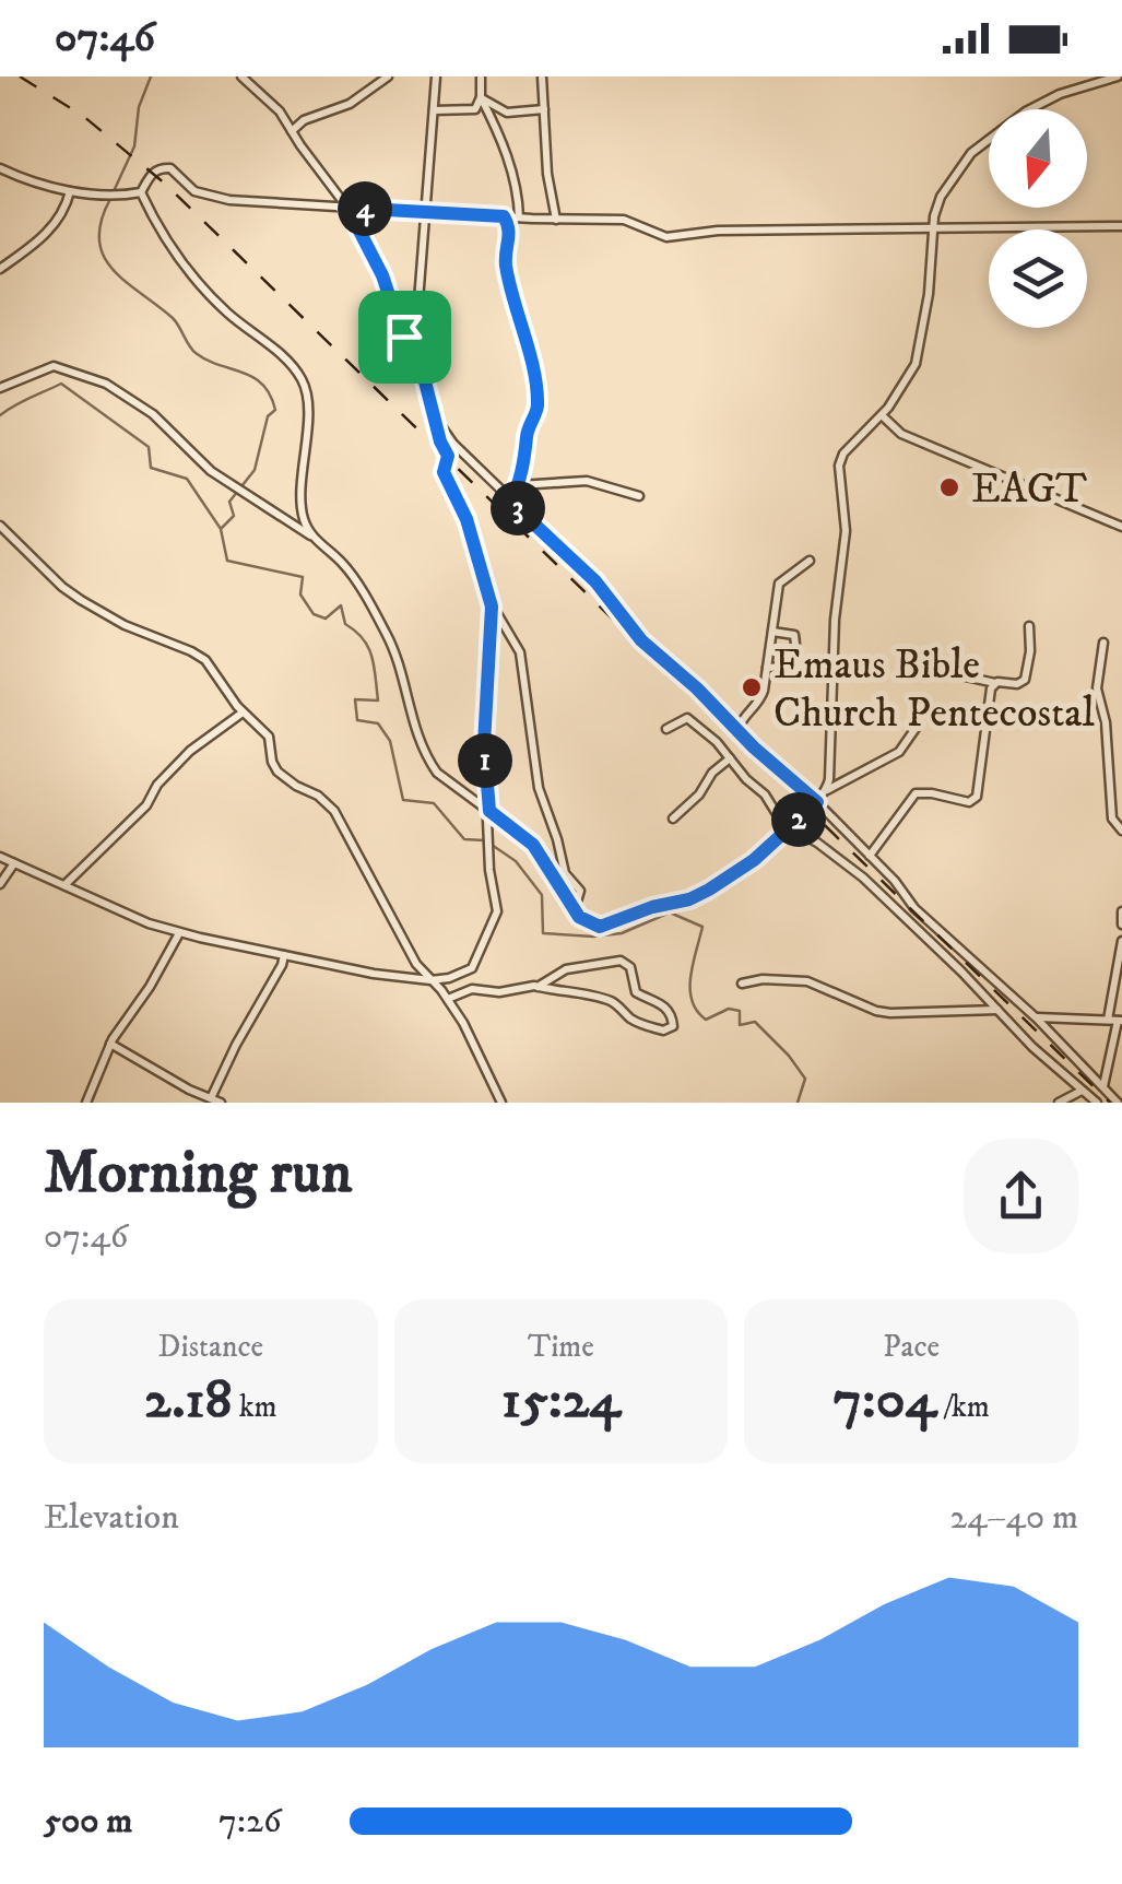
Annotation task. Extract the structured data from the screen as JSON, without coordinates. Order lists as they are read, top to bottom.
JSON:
{
  "places": ["EAGT", "Emaus Bible Church Pentecostal"],
  "north": "bottom",
  "page": {
    "status": "07:46",
    "pins": [
      "4",
      "3",
      "1",
      "2"
    ],
    "heading": ["Morning run", "07:46"],
    "stats": [
      ["Distance", "2.18 km"],
      ["Time", "15:24"],
      ["Pace", "7:04 /km"]
    ],
    "chart": ["Elevation", "24–40 m"],
    "list": [
      {
        "name": "500 m",
        "note": "7:26"
      }
    ]
  }
}
